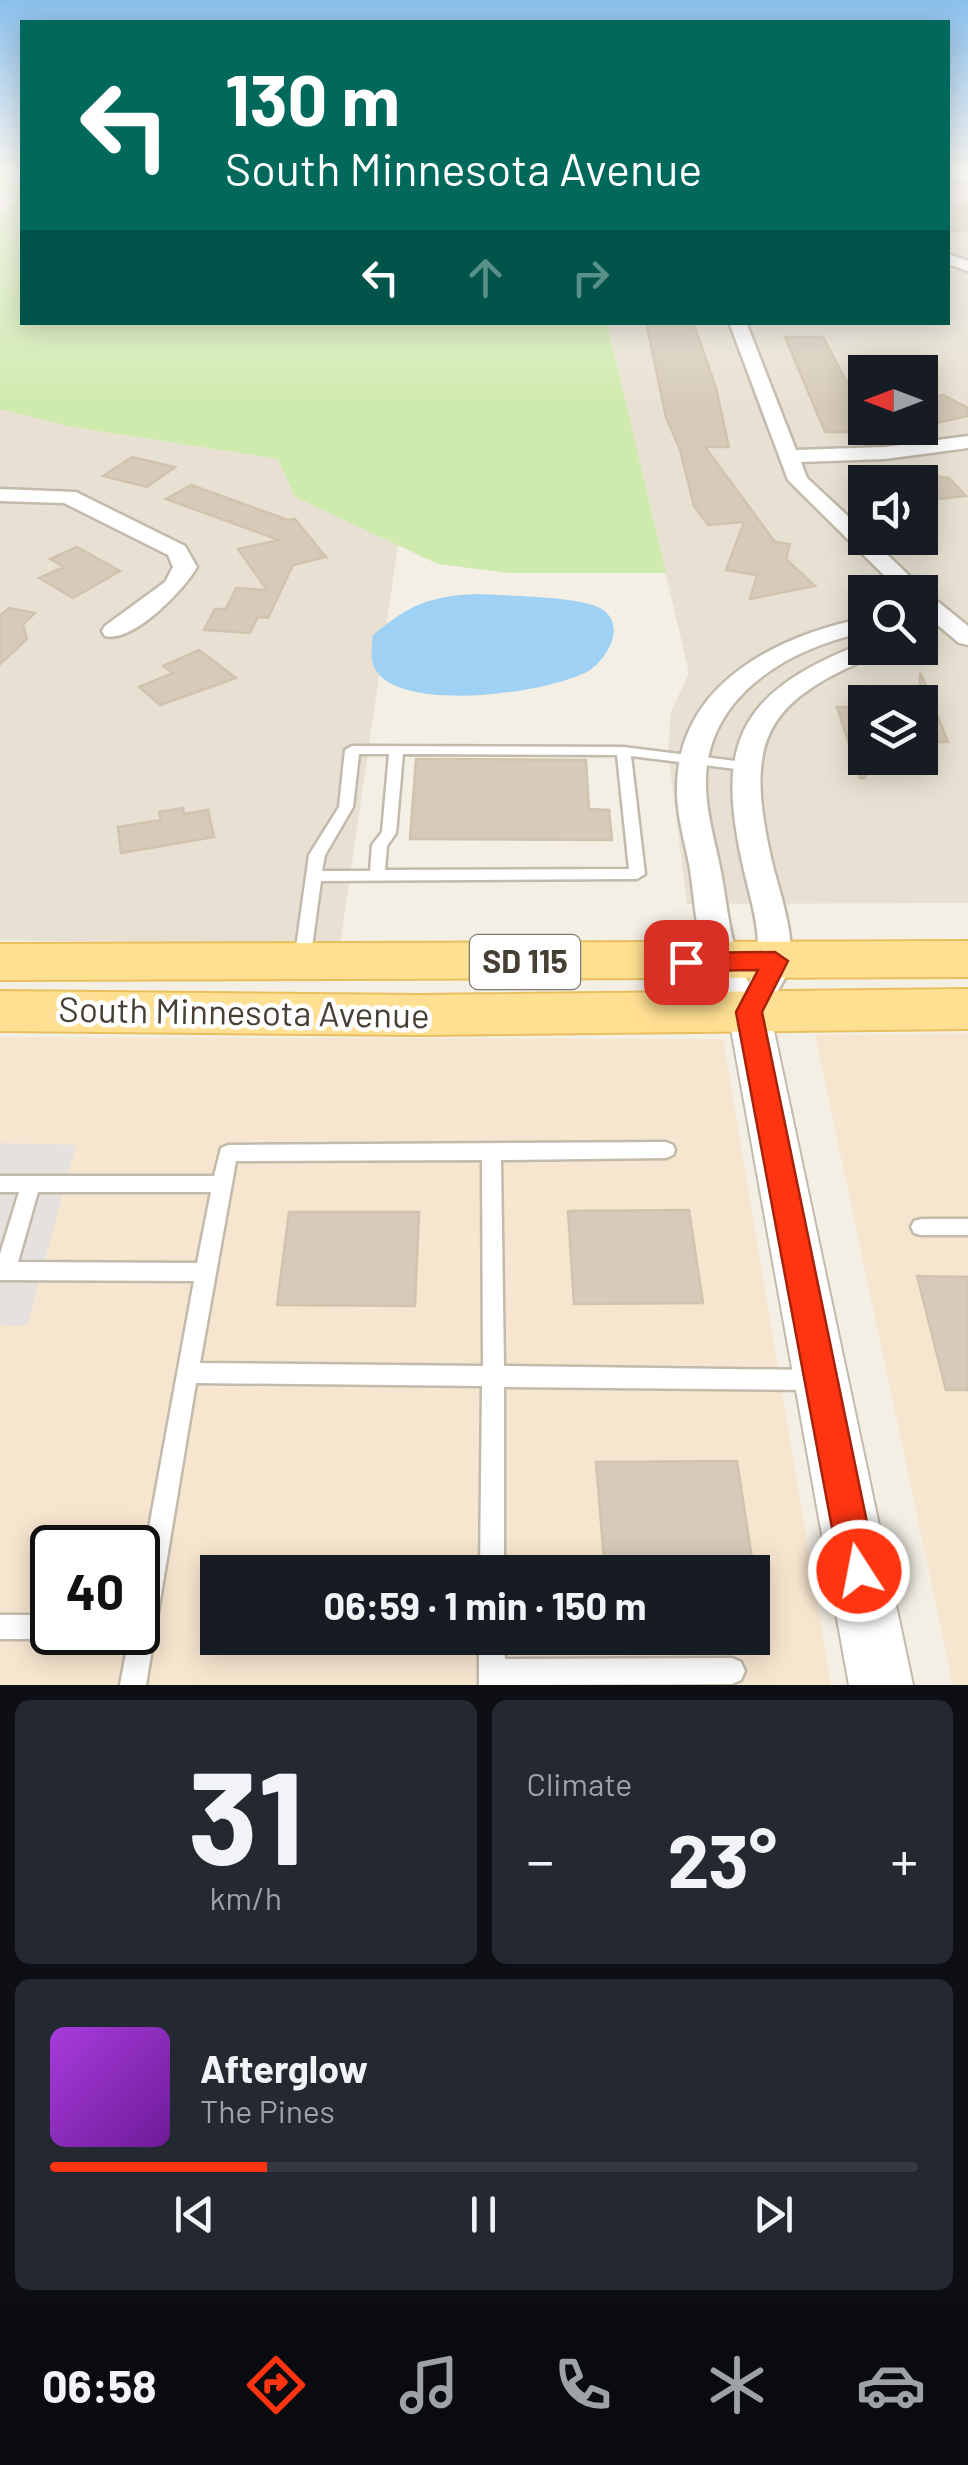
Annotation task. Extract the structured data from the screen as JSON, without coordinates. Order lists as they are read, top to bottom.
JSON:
{
  "streets": {
    "main road": ["SD 115", "South Minnesota Avenue"]
  },
  "crossings": [
    ["SD 115", "South Minnesota Avenue"]
  ],
  "north": "left",
  "page": {
    "turn": ["130 m", "South Minnesota Avenue"],
    "limit": "40",
    "trip": "06:59 · 1 min · 150 m",
    "tile": [
      ["31", "km/h"],
      "Climate"
    ],
    "heat": ["−", "23°", "+"],
    "song": ["Afterglow", "The Pines"],
    "tabs": "06:58"
  }
}
